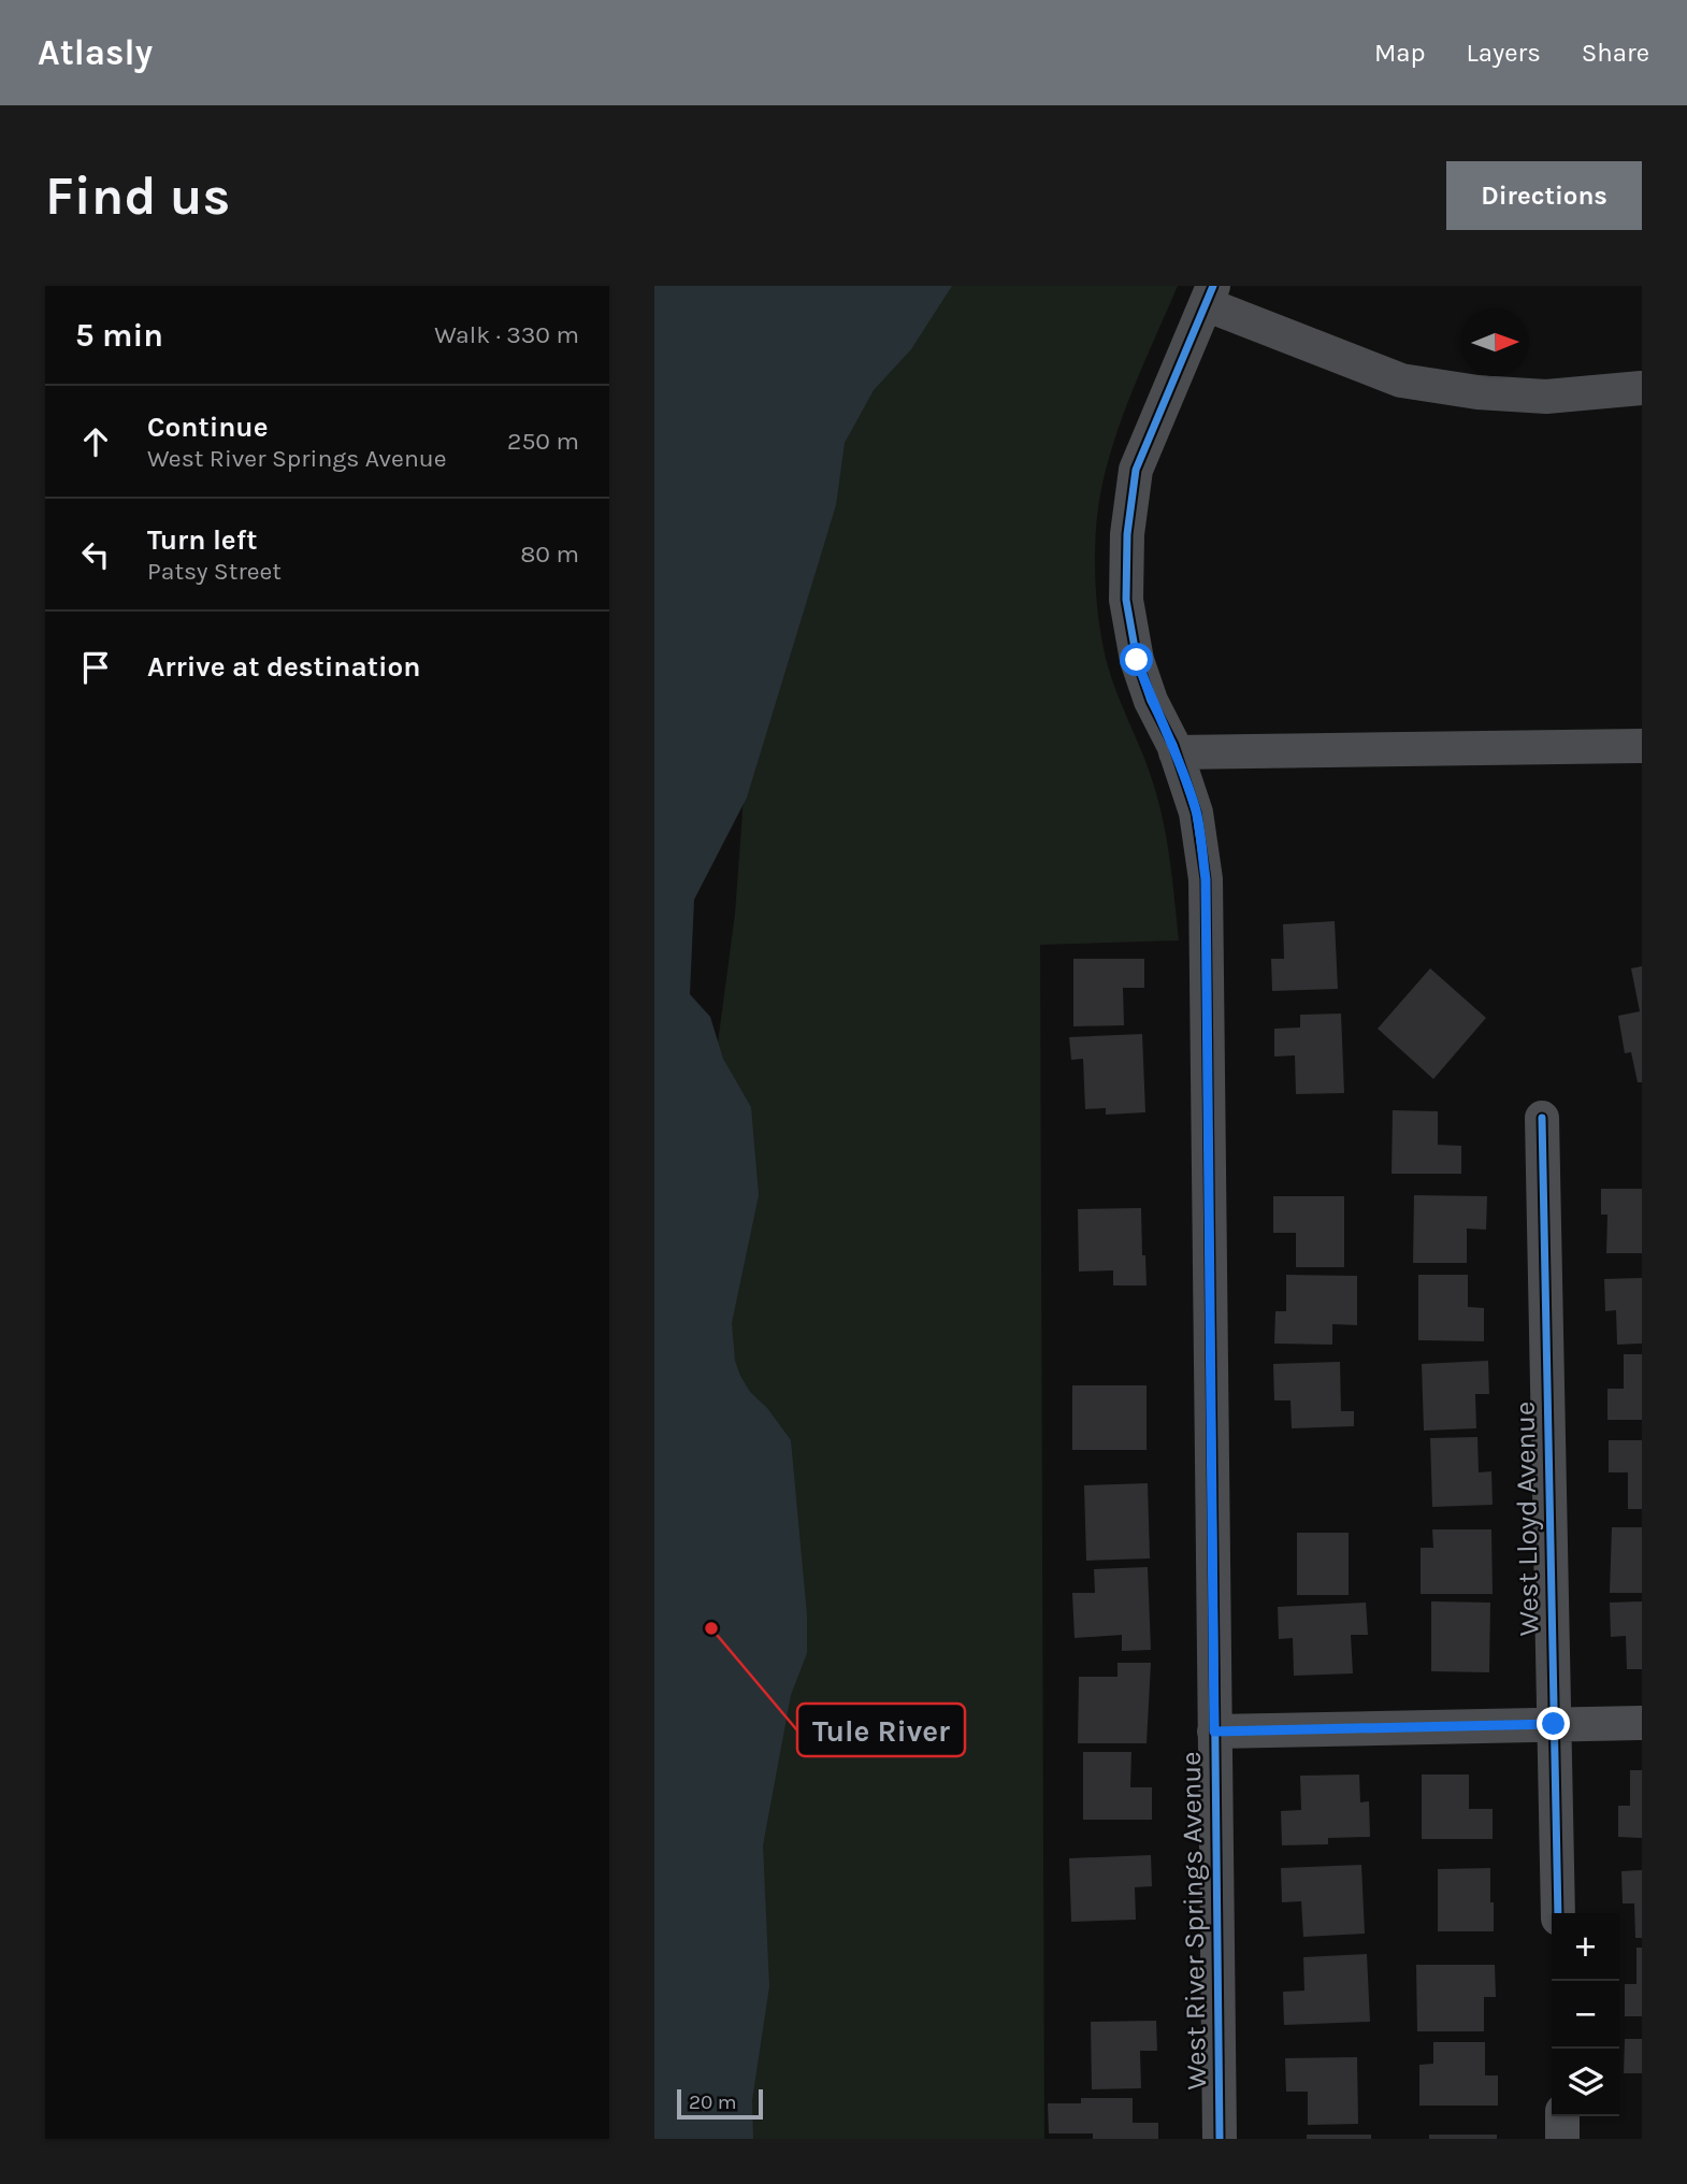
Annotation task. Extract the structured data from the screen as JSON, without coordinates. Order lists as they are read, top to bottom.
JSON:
{
  "streets": {
    "street": ["West Lloyd Avenue", "West River Springs Avenue"]
  },
  "places": ["Tule River"],
  "scale_bar": "20 m",
  "north": "right",
  "page": {
    "header": "Atlasly",
    "nav": ["Map", "Layers", "Share"],
    "buttons": "Directions",
    "title": "Find us",
    "heading": ["5 min", "Walk · 330 m"],
    "list": [
      ["Continue", "West River Springs Avenue", "250 m"],
      ["Turn left", "Patsy Street", "80 m"],
      "Arrive at destination"
    ],
    "map_buttons": ["+", "−"],
    "scale": "20 m"
  }
}
